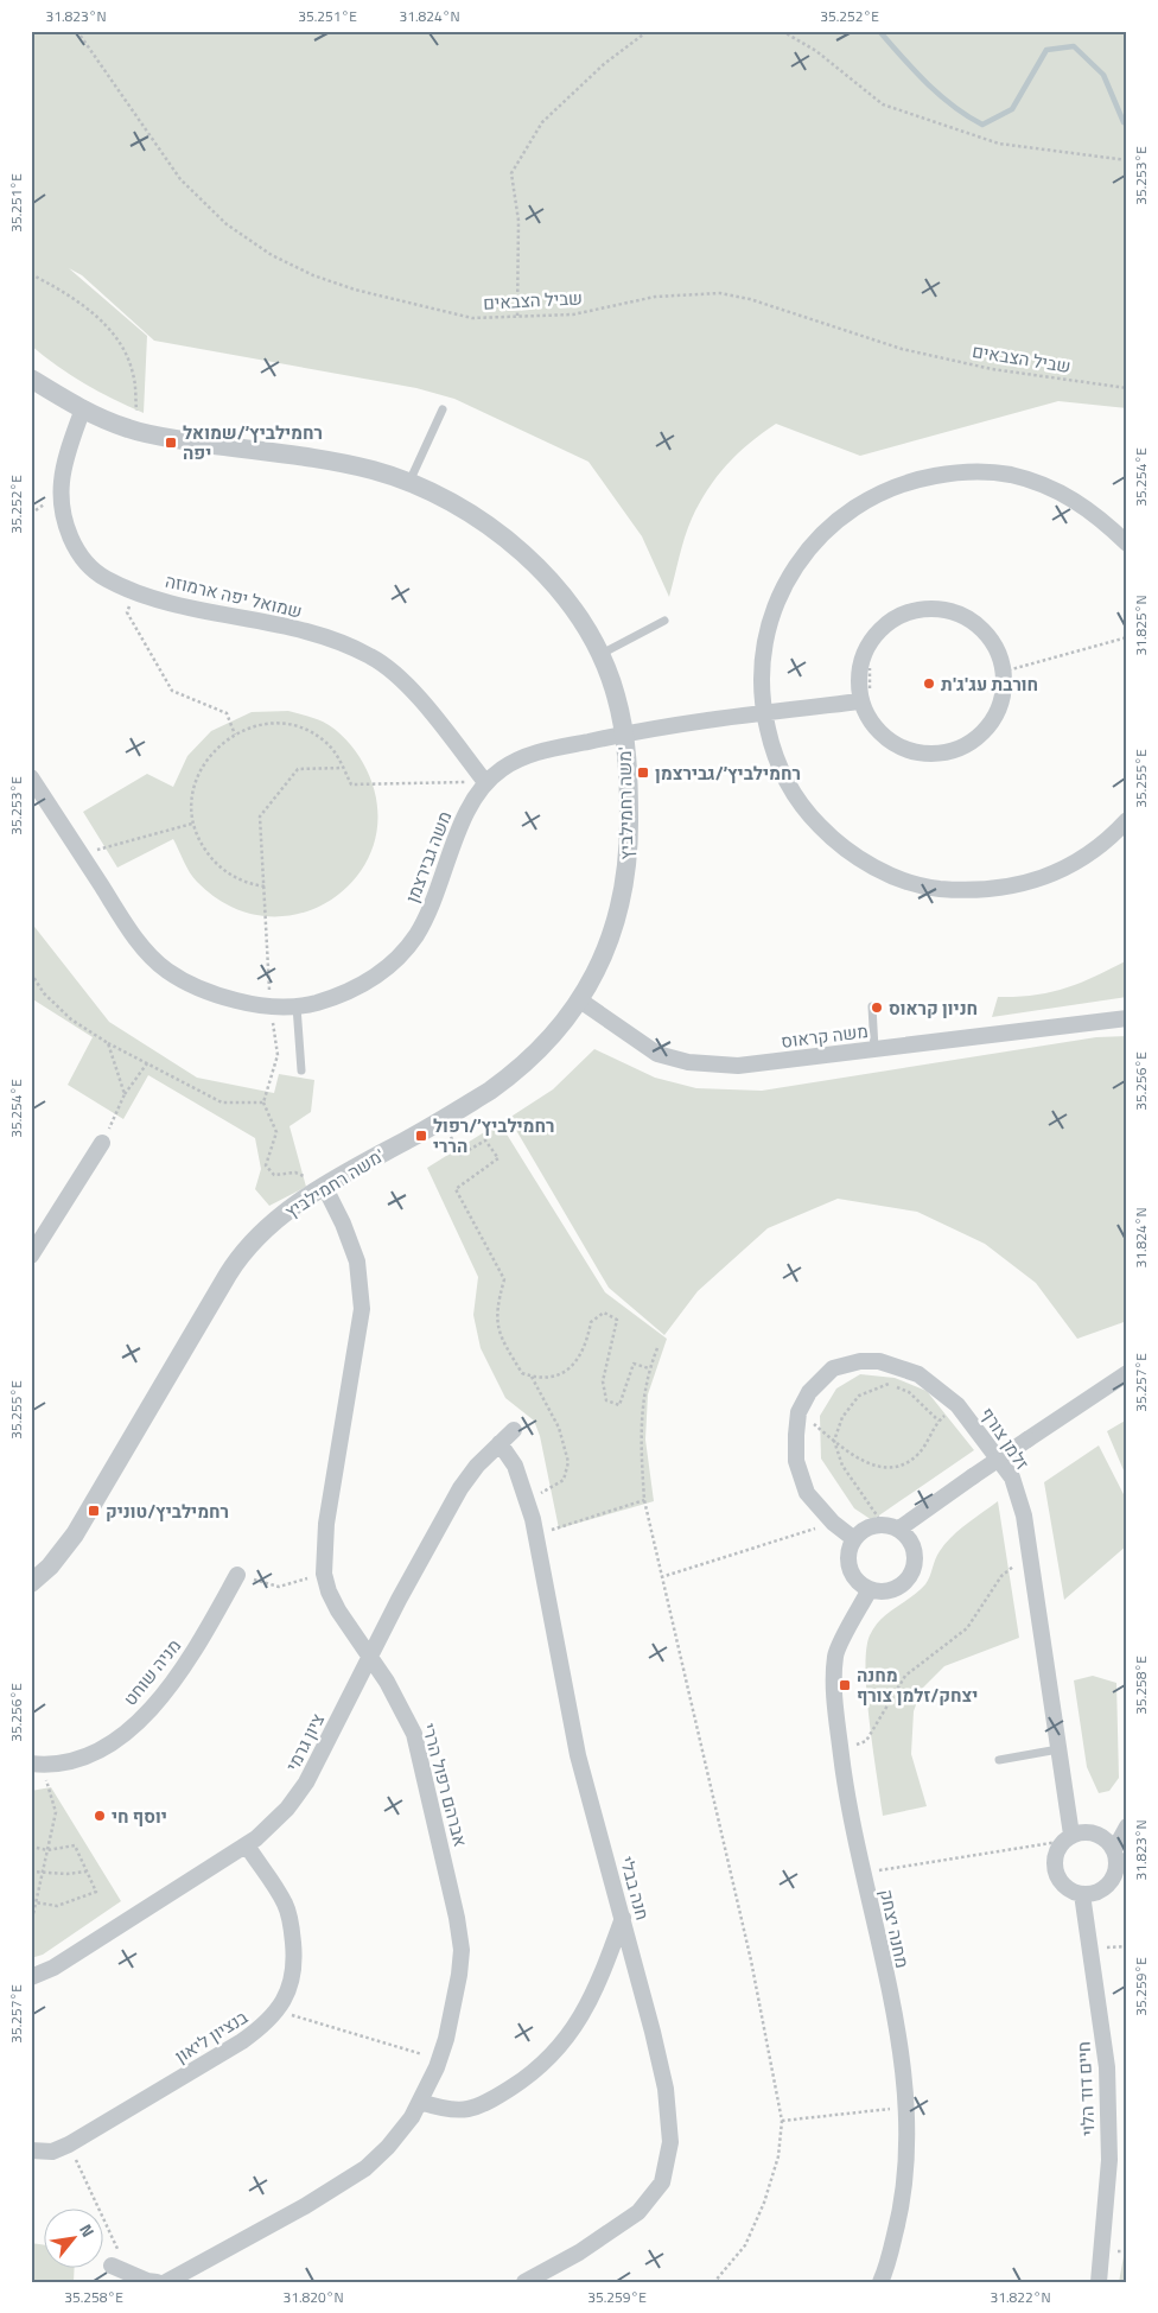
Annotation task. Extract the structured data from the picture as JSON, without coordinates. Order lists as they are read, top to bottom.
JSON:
{
  "streets": {
    "street": [
      "שמואל יפה ארמוזה",
      "משה רחמילביץ'",
      "משה גבירצמן",
      "משה קראוס",
      "זלמן צורף",
      "מניה שוחט",
      "ציון גרמי",
      "אברהם רפול הררי",
      "חנה בבלי",
      "מחנה יצחק",
      "בנציון ליאון",
      "חיים דוד הלוי"
    ],
    "path": ["שביל הצבאים"]
  },
  "crossings": [
    ["שמואל יפה ארמוזה", "משה רחמילביץ'"],
    ["שמואל יפה ארמוזה", "משה גבירצמן"],
    ["משה רחמילביץ'", "משה גבירצמן"],
    ["משה רחמילביץ'", "משה קראוס"],
    ["משה רחמילביץ'", "אברהם רפול הררי"],
    ["זלמן צורף", "מחנה יצחק"],
    ["זלמן צורף", "חיים דוד הלוי"],
    ["ציון גרמי", "אברהם רפול הררי"],
    ["ציון גרמי", "חנה בבלי"],
    ["ציון גרמי", "בנציון ליאון"]
  ],
  "places": {
    "transit": [
      "רחמילביץ׳/שמואל יפה",
      "רחמילביץ׳/גבירצמן",
      "רחמילביץ׳/רפול הררי",
      "רחמילביץ/טוניק",
      "מחנה יצחק/זלמן צורף"
    ],
    "other": ["חורבת עג'ג'ת", "חניון קראוס", "יוסף חי"]
  },
  "north": "top right",
  "coordinates": [
    "31.823°N",
    "35.251°E",
    "31.824°N",
    "35.252°E",
    "35.253°E",
    "35.254°E",
    "31.825°N",
    "35.255°E",
    "35.256°E",
    "35.257°E",
    "35.258°E",
    "35.259°E",
    "31.820°N",
    "31.822°N"
  ]
}
